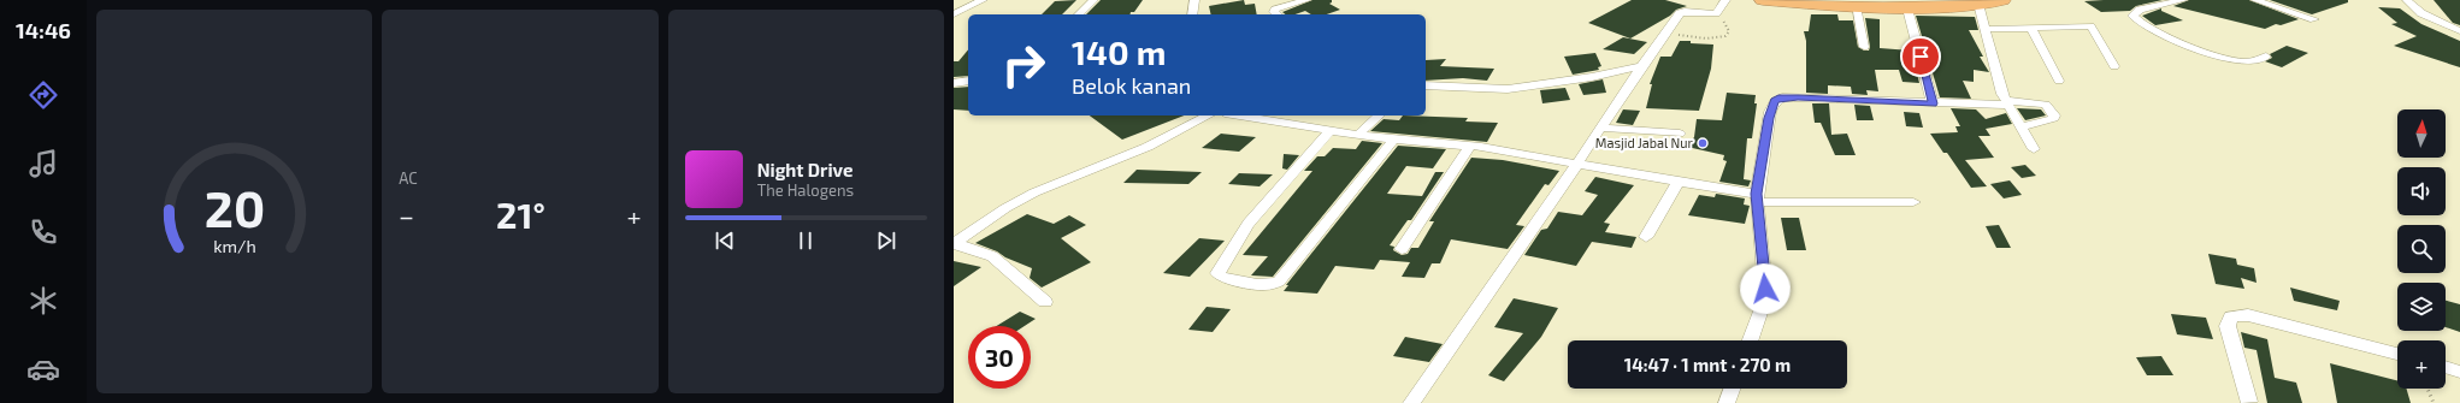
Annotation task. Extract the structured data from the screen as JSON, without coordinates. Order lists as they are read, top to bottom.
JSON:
{
  "places": ["Masjid Jabal Nur"],
  "north": "top",
  "page": {
    "tabs": "14:46",
    "tile": "AC",
    "turn": ["140 m", "Belok kanan"],
    "map_buttons": "+",
    "song": ["Night Drive", "The Halogens"],
    "heat": ["−", "21°", "+"],
    "limit": "30",
    "trip": "14:47 · 1 mnt · 270 m",
    "gauge": ["20", "km/h"]
  }
}
